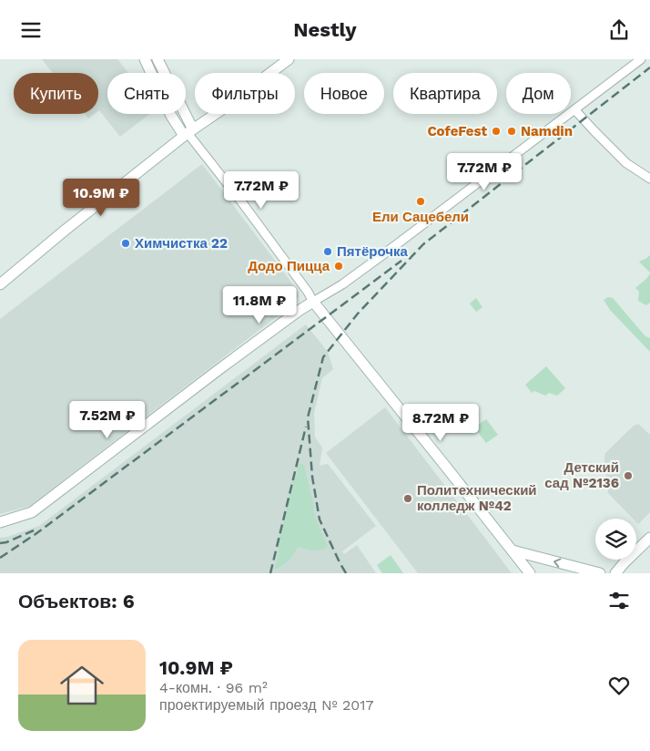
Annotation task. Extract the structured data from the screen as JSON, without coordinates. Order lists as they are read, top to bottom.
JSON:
{
  "places": [
    "CofeFest",
    "Namdin",
    "Ели Сацебели",
    "Химчистка 22",
    "Пятёрочка",
    "Додо Пицца",
    "Детский сад №2136",
    "Политехнический колледж №42"
  ],
  "page": {
    "header": "Nestly",
    "chip": [
      "Купить",
      "Снять",
      "Фильтры",
      "Новое",
      "Квартира",
      "Дом"
    ],
    "price": [
      "7.72M ₽",
      "7.72M ₽",
      "10.9M ₽",
      "11.8M ₽",
      "7.52M ₽",
      "8.72M ₽"
    ],
    "heading": "Объектов: 6",
    "list": [
      {
        "name": "10.9M ₽",
        "note": "4-комн. · 96 m² · проектируемый проезд № 2017"
      }
    ]
  }
}
